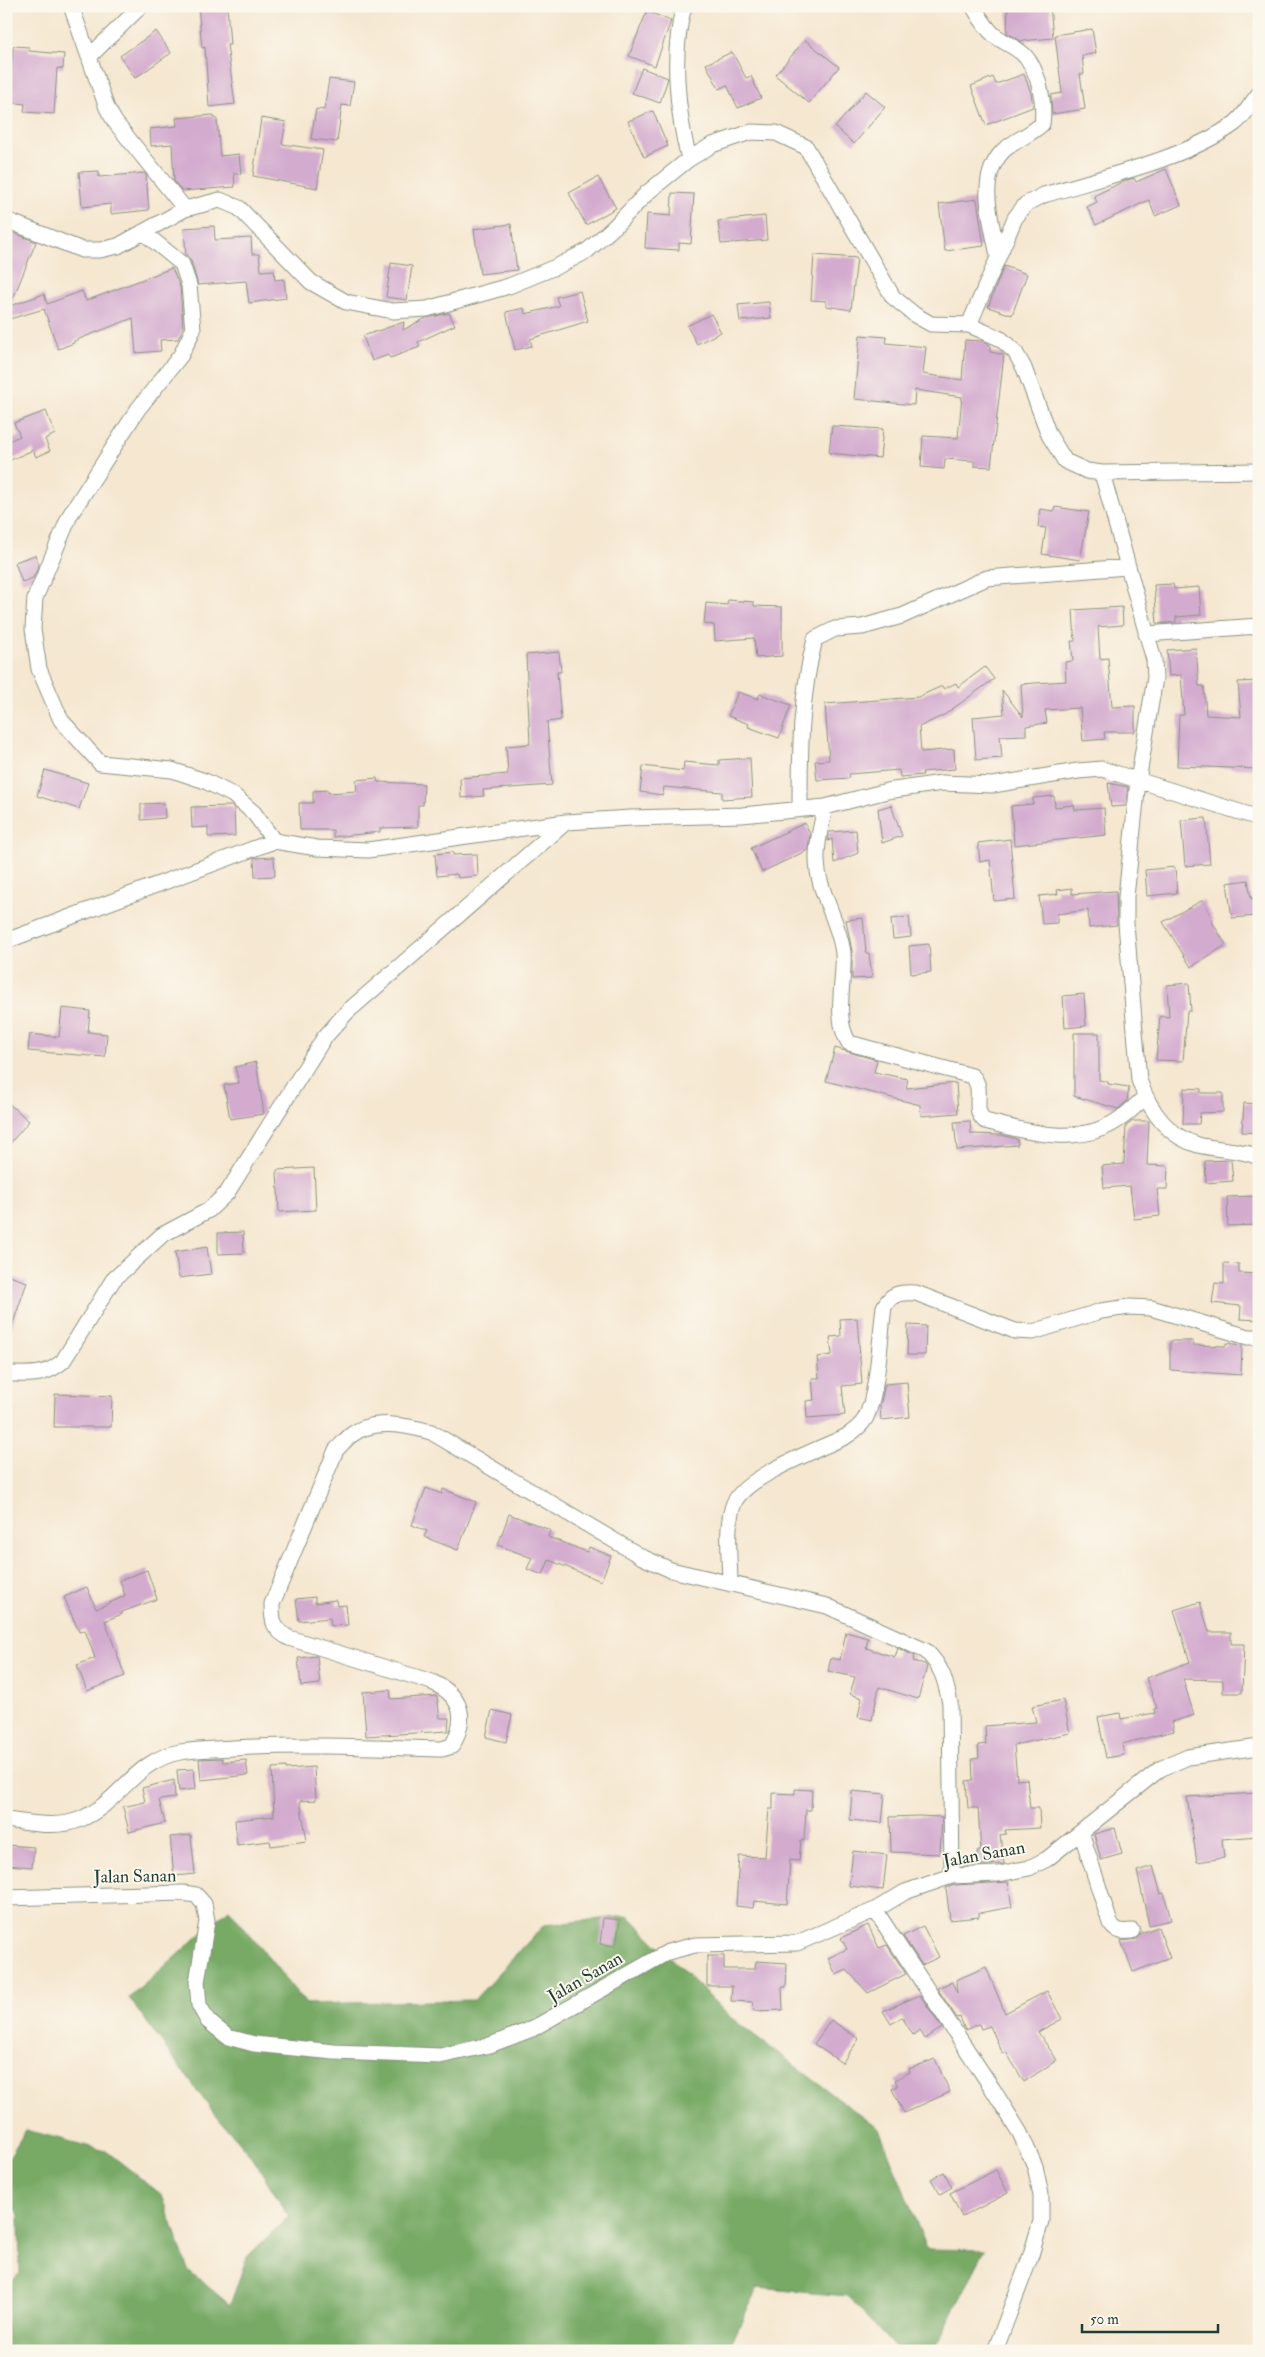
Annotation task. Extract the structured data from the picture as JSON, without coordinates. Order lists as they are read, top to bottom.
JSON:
{
  "streets": {
    "street": ["Jalan Sanan"]
  },
  "scale_bar": "50 m"
}
